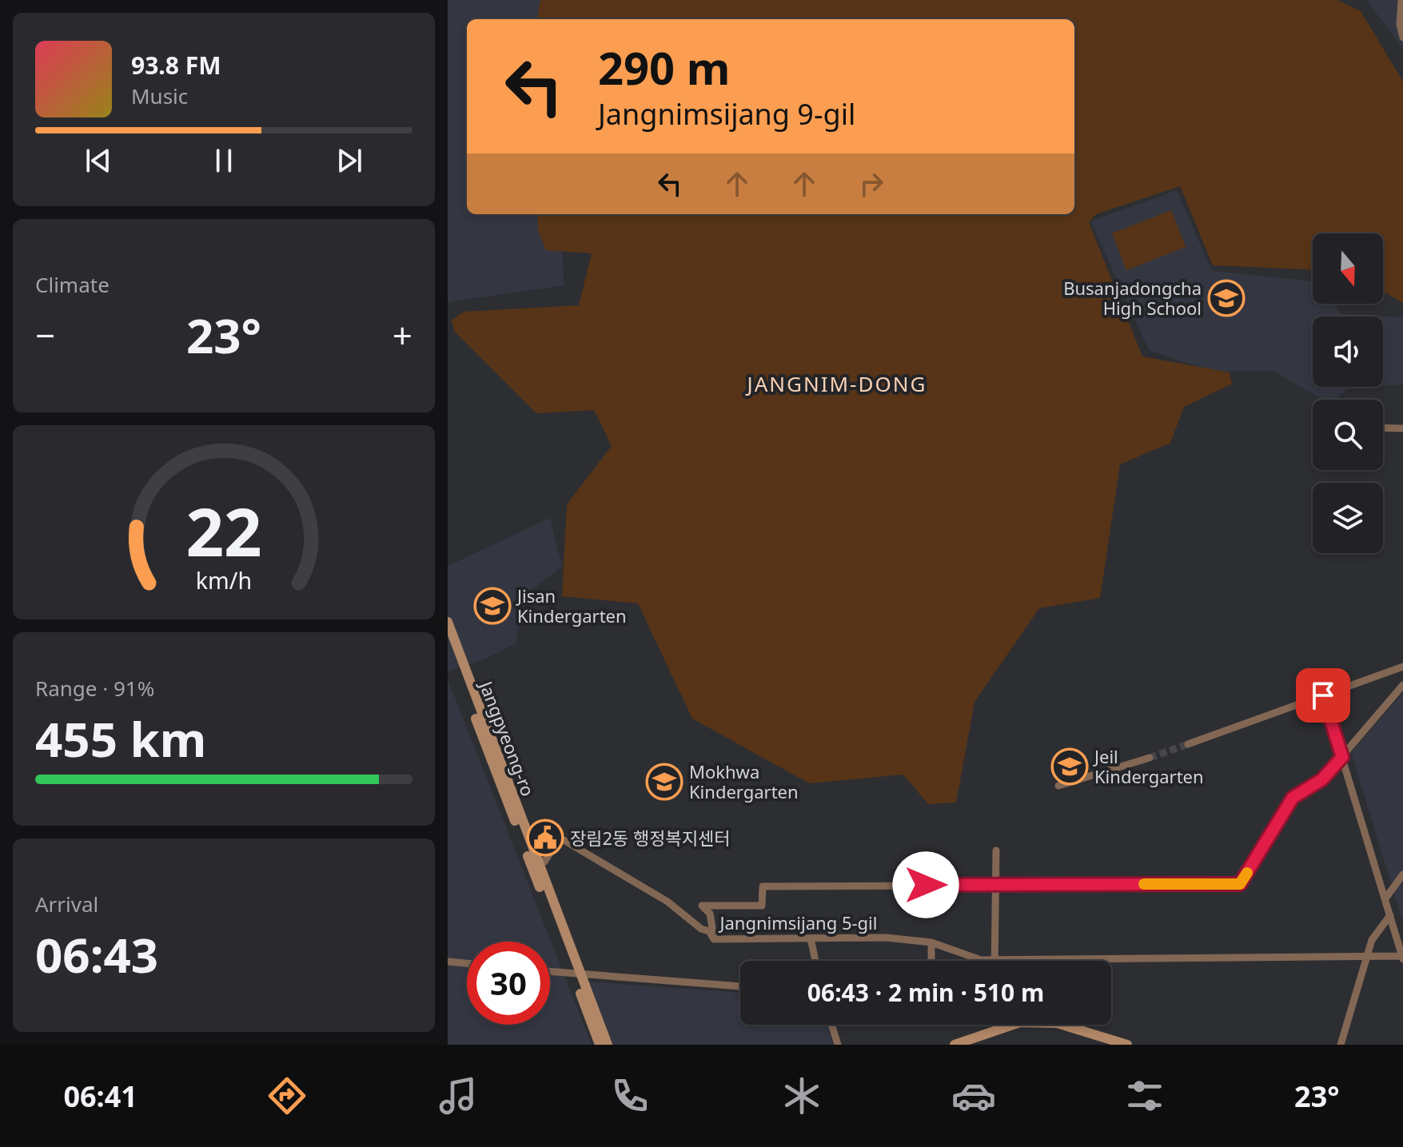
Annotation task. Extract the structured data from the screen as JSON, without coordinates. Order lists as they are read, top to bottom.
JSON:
{
  "streets": {
    "street": ["Jangpyeong-ro", "Jangnimsijang 5-gil"]
  },
  "crossings": [
    ["Jangpyeong-ro", "Jangnimsijang 5-gil"]
  ],
  "districts": ["JANGNIM-DONG"],
  "places": {
    "school or university": [
      "Busanjadongcha High School",
      "Jisan Kindergarten",
      "Jeil Kindergarten",
      "Mokhwa Kindergarten"
    ],
    "public building": ["장림2동 행정복지센터"]
  },
  "north": "bottom",
  "page": {
    "turn": ["290 m", "Jangnimsijang 9-gil"],
    "song": ["93.8 FM", "Music"],
    "tile": [
      "Climate",
      ["Range · 91%", "455 km"],
      ["Arrival", "06:43"]
    ],
    "heat": ["−", "23°", "+"],
    "limit": "30",
    "trip": "06:43 · 2 min · 510 m",
    "tabs": ["06:41", "23°"],
    "gauge": ["22", "km/h"]
  }
}
